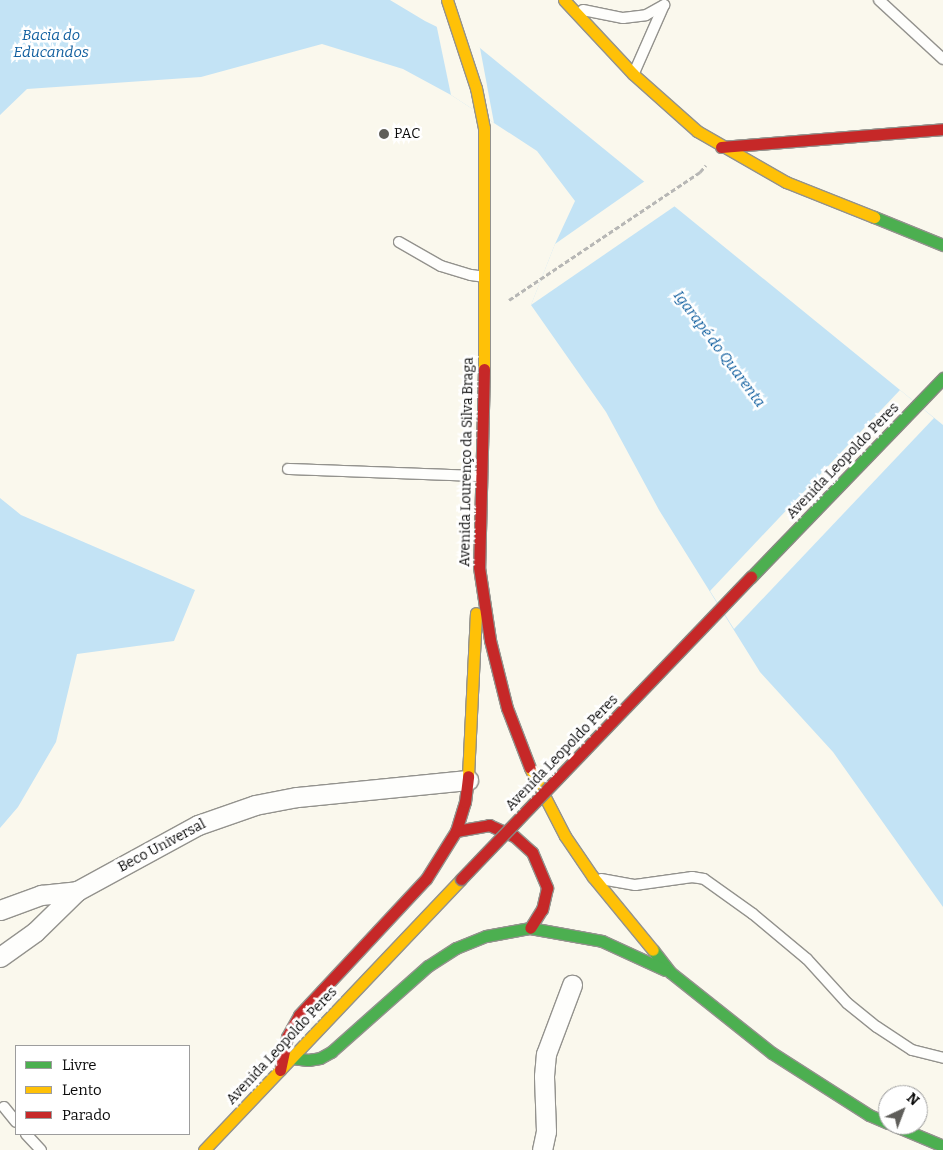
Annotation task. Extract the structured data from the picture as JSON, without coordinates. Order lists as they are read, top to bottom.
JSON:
{
  "streets": {
    "street": ["Avenida Leopoldo Peres", "Avenida Lourenço da Silva Braga", "Beco Universal"]
  },
  "water": ["Bacia do Educandos", "Igarapé do Quarenta"],
  "places": ["PAC"],
  "legend": ["Livre", "Lento", "Parado"],
  "north": "top right"
}
